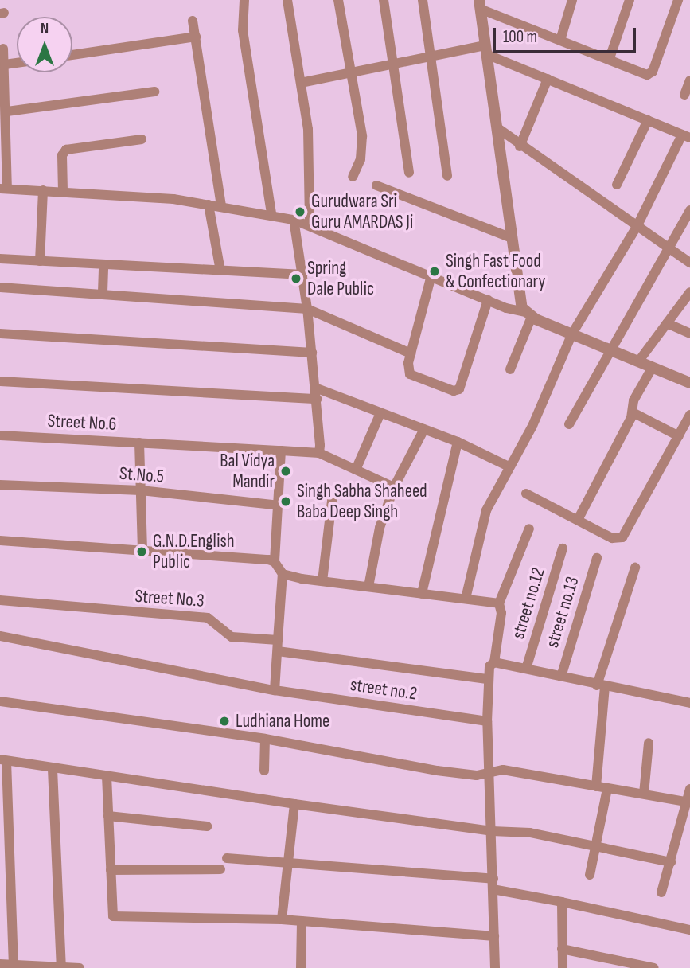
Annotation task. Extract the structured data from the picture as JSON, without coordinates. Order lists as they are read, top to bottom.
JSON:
{
  "streets": {
    "street": [
      "Street No.6",
      "St.No.5",
      "Street No.3",
      "street no.12",
      "street no.13",
      "street no.2"
    ]
  },
  "places": [
    "Gurudwara Sri Guru AMARDAS Ji",
    "Singh Fast Food & Confectionary",
    "Spring Dale Public",
    "Bal Vidya Mandir",
    "Singh Sabha Shaheed Baba Deep Singh",
    "G.N.D.English Public",
    "Ludhiana Home"
  ],
  "scale_bar": "100 m",
  "north": "top"
}
